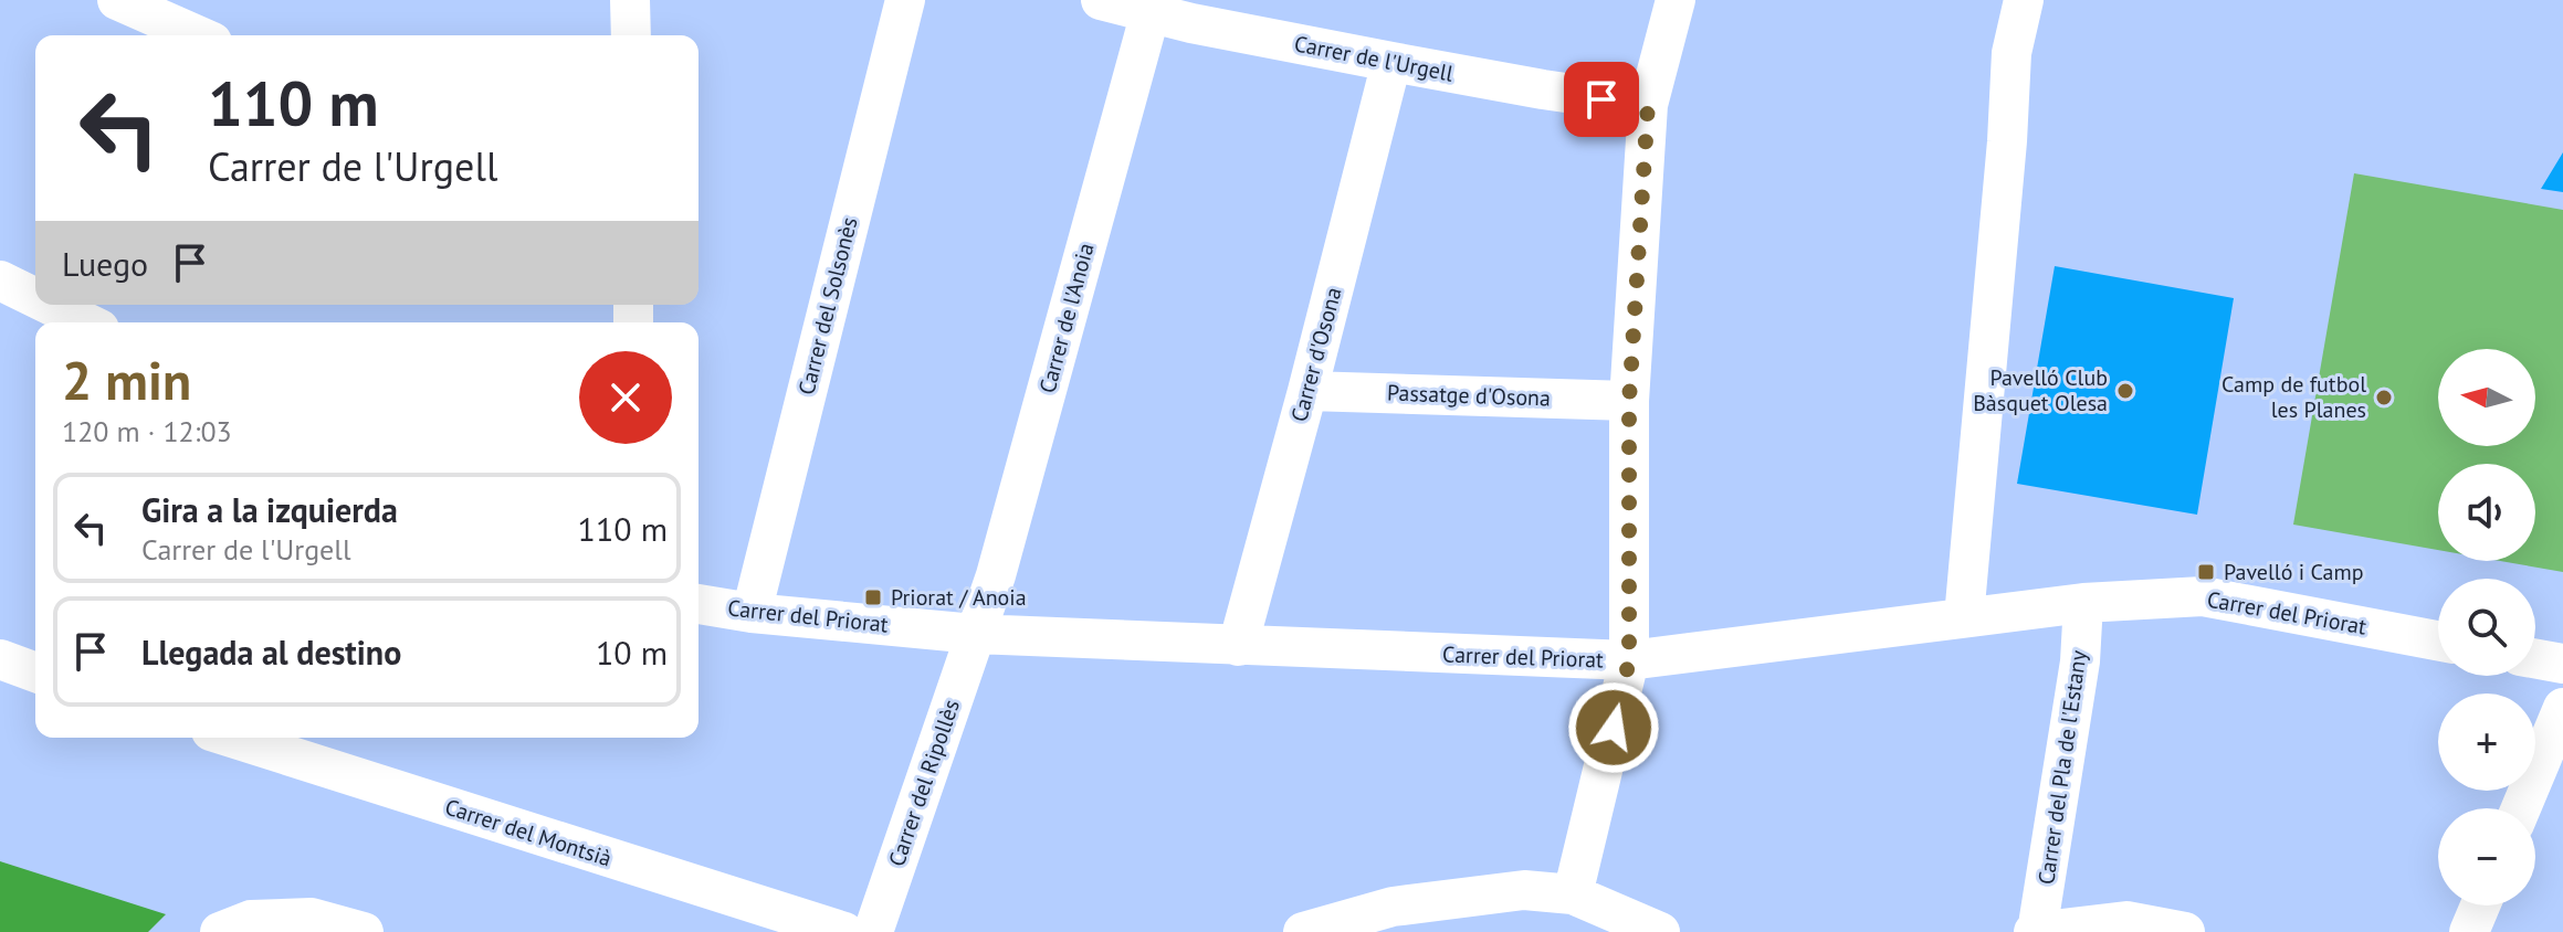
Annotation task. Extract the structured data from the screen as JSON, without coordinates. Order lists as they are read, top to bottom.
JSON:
{
  "streets": {
    "street": [
      "Carrer de l'Urgell",
      "Carrer del Solsonès",
      "Carrer de l'Anoia",
      "Carrer d'Osona",
      "Passatge d'Osona",
      "Carrer del Priorat",
      "Carrer del Pla de l'Estany",
      "Carrer del Ripollès",
      "Carrer del Montsià"
    ]
  },
  "crossings": [
    ["Carrer de l'Urgell", "Carrer de l'Anoia"],
    ["Carrer de l'Urgell", "Carrer d'Osona"],
    ["Carrer del Solsonès", "Carrer del Priorat"],
    ["Carrer de l'Anoia", "Carrer del Priorat"],
    ["Carrer de l'Anoia", "Carrer del Ripollès"],
    ["Carrer d'Osona", "Passatge d'Osona"],
    ["Carrer d'Osona", "Carrer del Priorat"],
    ["Carrer del Priorat", "Carrer del Pla de l'Estany"],
    ["Carrer del Priorat", "Carrer del Ripollès"]
  ],
  "places": {
    "other": ["Pavelló Club Bàsquet Olesa", "Camp de futbol les Planes"],
    "transit": ["Pavelló i Camp", "Priorat / Anoia"]
  },
  "north": "left",
  "page": {
    "turn": ["110 m", "Carrer de l'Urgell"],
    "then": "Luego",
    "heading": ["2 min", "120 m · 12:03"],
    "map_buttons": ["+", "−"],
    "list": [
      {
        "name": "Gira a la izquierda",
        "note": "Carrer de l'Urgell",
        "value": "110 m"
      },
      {
        "name": "Llegada al destino",
        "value": "10 m"
      }
    ]
  }
}
